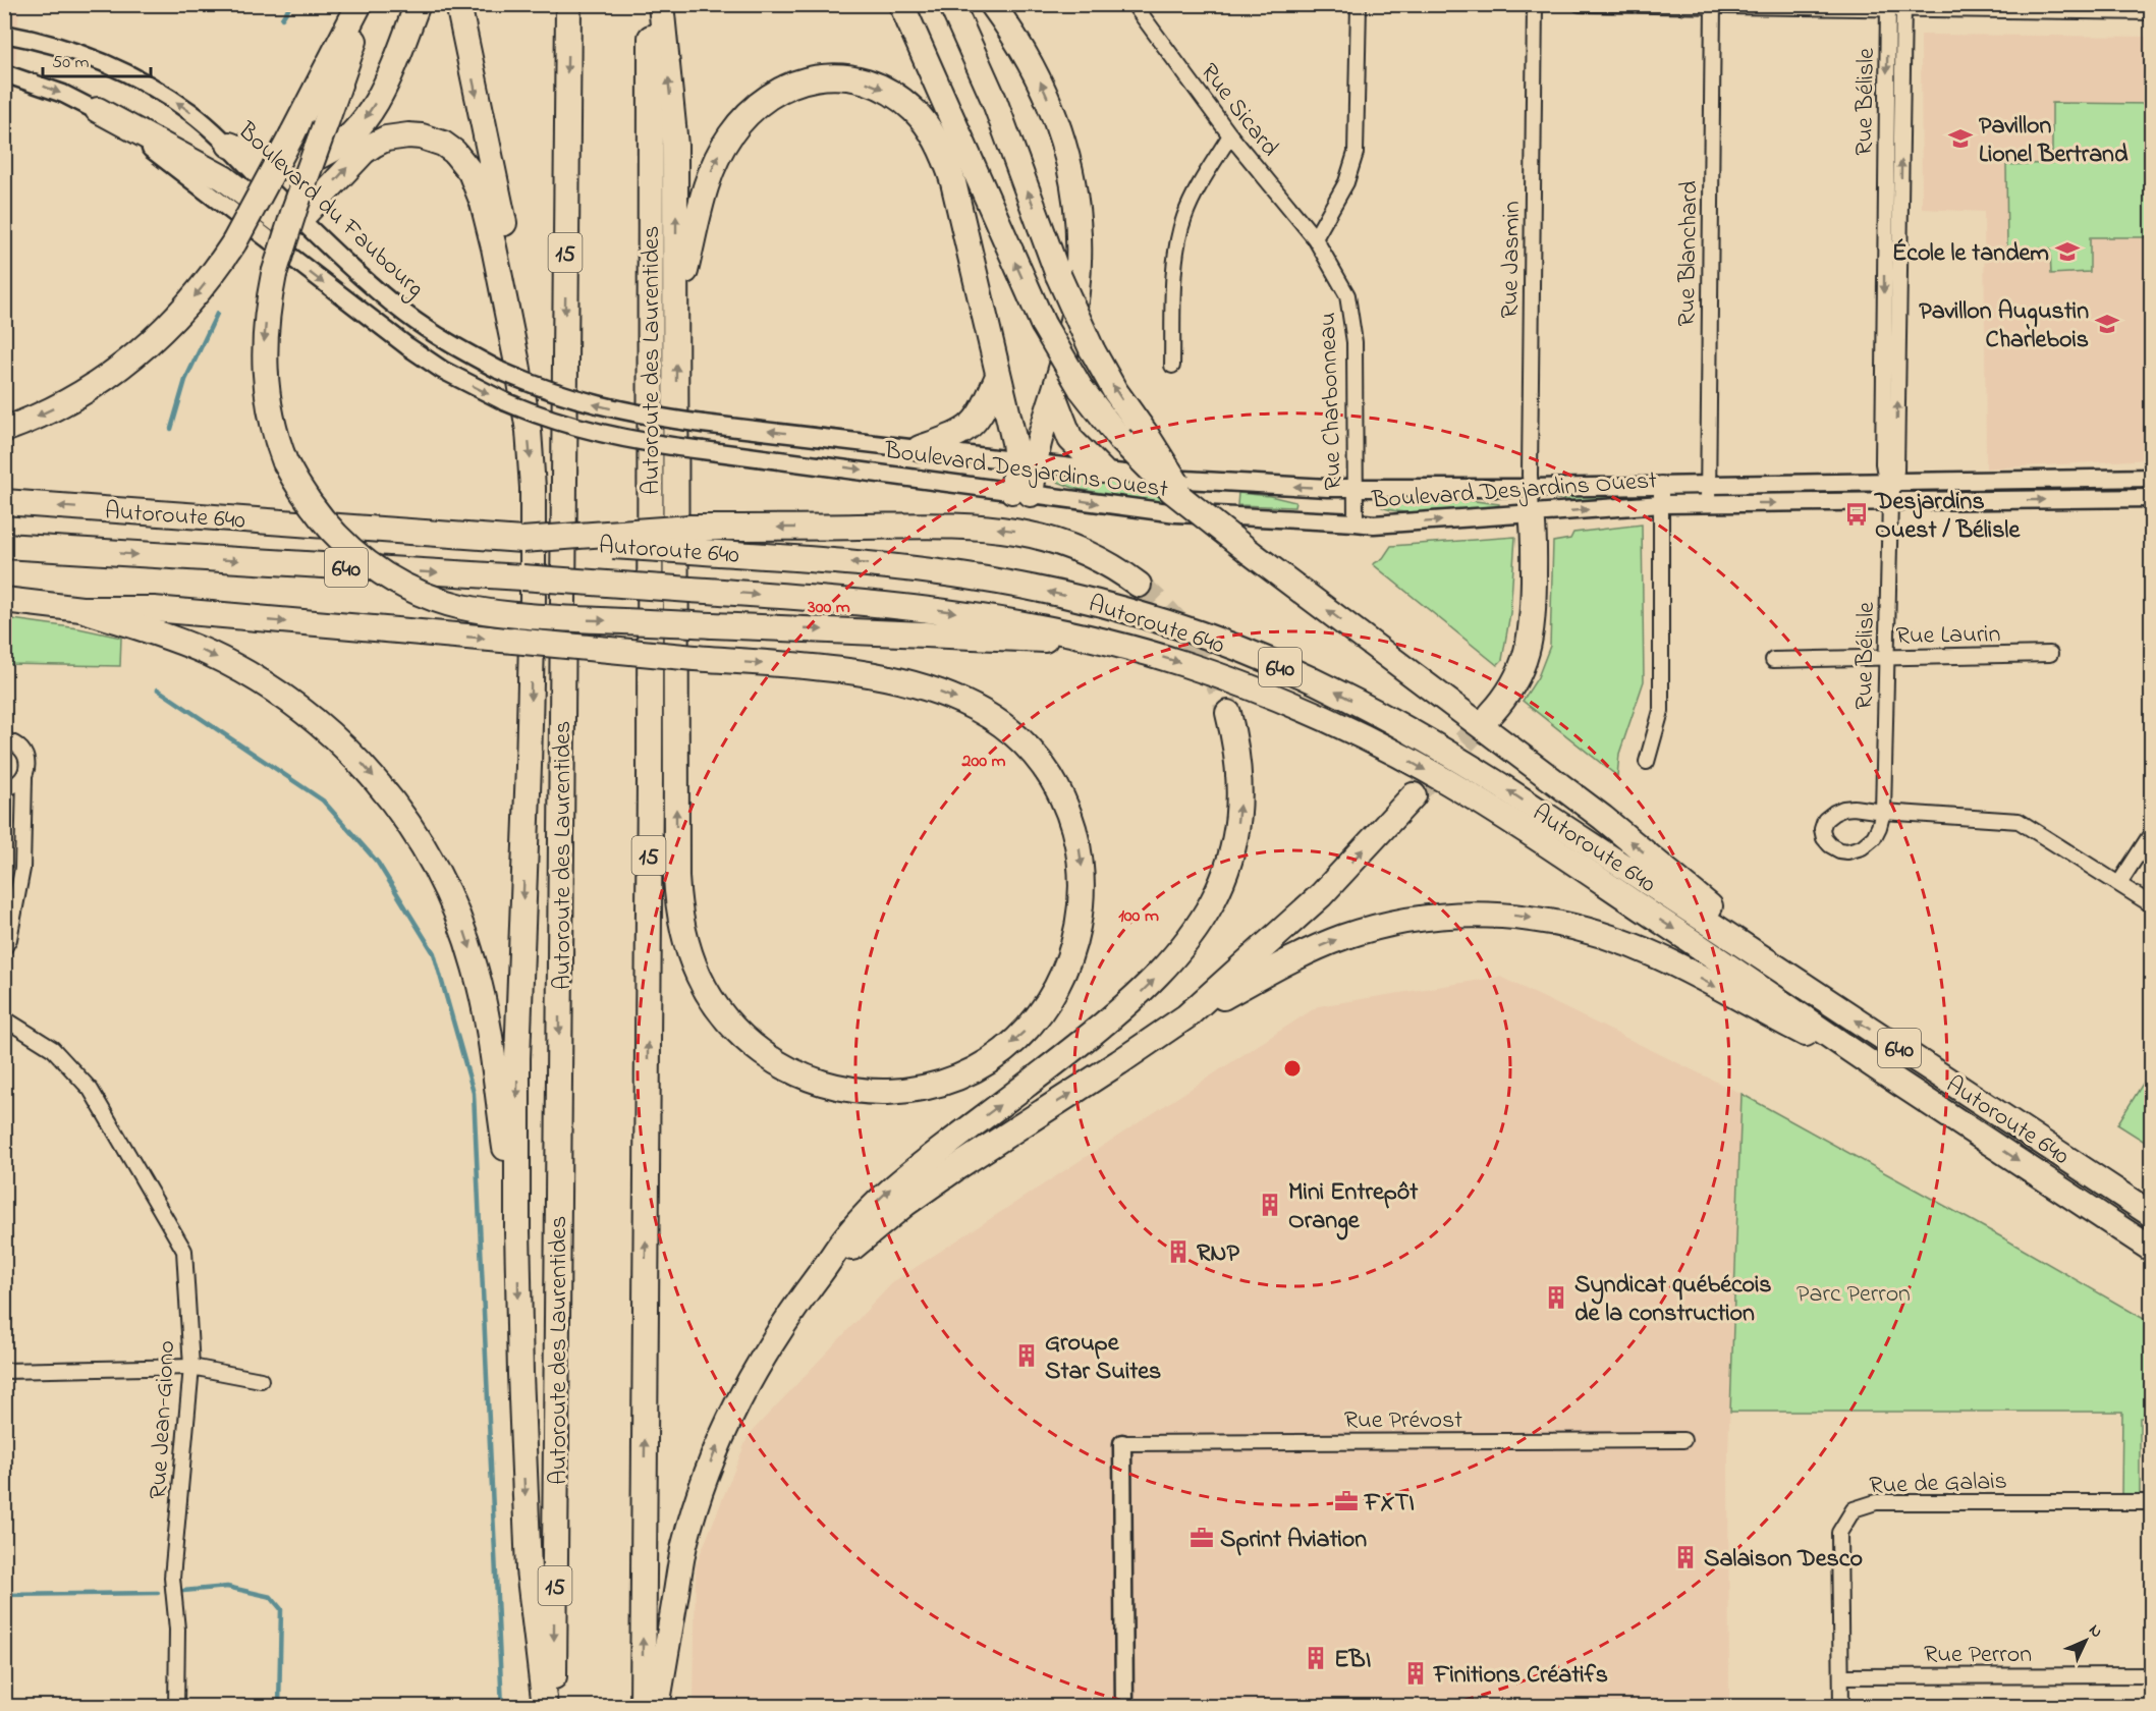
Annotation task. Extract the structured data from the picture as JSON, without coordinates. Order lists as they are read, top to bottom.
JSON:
{
  "streets": {
    "highway": [
      "15",
      "Autoroute des Laurentides",
      "Autoroute 640",
      "640"
    ],
    "street": [
      "Rue Bélisle",
      "Rue Sicard",
      "Boulevard du Faubourg",
      "Rue Blanchard",
      "Rue Jasmin",
      "Rue Charbonneau",
      "Boulevard Desjardins Ouest",
      "Rue Laurin",
      "Rue Prévost",
      "Rue Jean-Giono",
      "Rue de Galais",
      "Rue Perron"
    ]
  },
  "crossings": [
    ["Rue Bélisle", "Boulevard Desjardins Ouest"],
    ["Rue Bélisle", "Rue Laurin"],
    ["Rue Sicard", "Rue Charbonneau"],
    ["Boulevard du Faubourg", "Boulevard Desjardins Ouest"],
    ["Rue Blanchard", "Boulevard Desjardins Ouest"],
    ["Rue Jasmin", "Boulevard Desjardins Ouest"],
    ["Rue Charbonneau", "Boulevard Desjardins Ouest"],
    ["Rue de Galais", "Rue Perron"]
  ],
  "one_way": ["Boulevard du Faubourg"],
  "parks": ["Parc Perron"],
  "places": {
    "school or university": ["Pavillon Lionel Bertrand", "École le tandem", "Pavillon Augustin Charlebois"],
    "bus stop": ["Desjardins Ouest / Bélisle"],
    "building": [
      "Mini Entrepôt Orange",
      "RNP",
      "Syndicat québécois de la construction",
      "Groupe Star Suites",
      "Salaison Desco",
      "EBI",
      "Finitions Créatifs"
    ],
    "office": ["FXTI", "Sprint Aviation"]
  },
  "scale_bar": "50 m",
  "north": "top right",
  "rings": ["300 m", "200 m", "100 m"]
}
